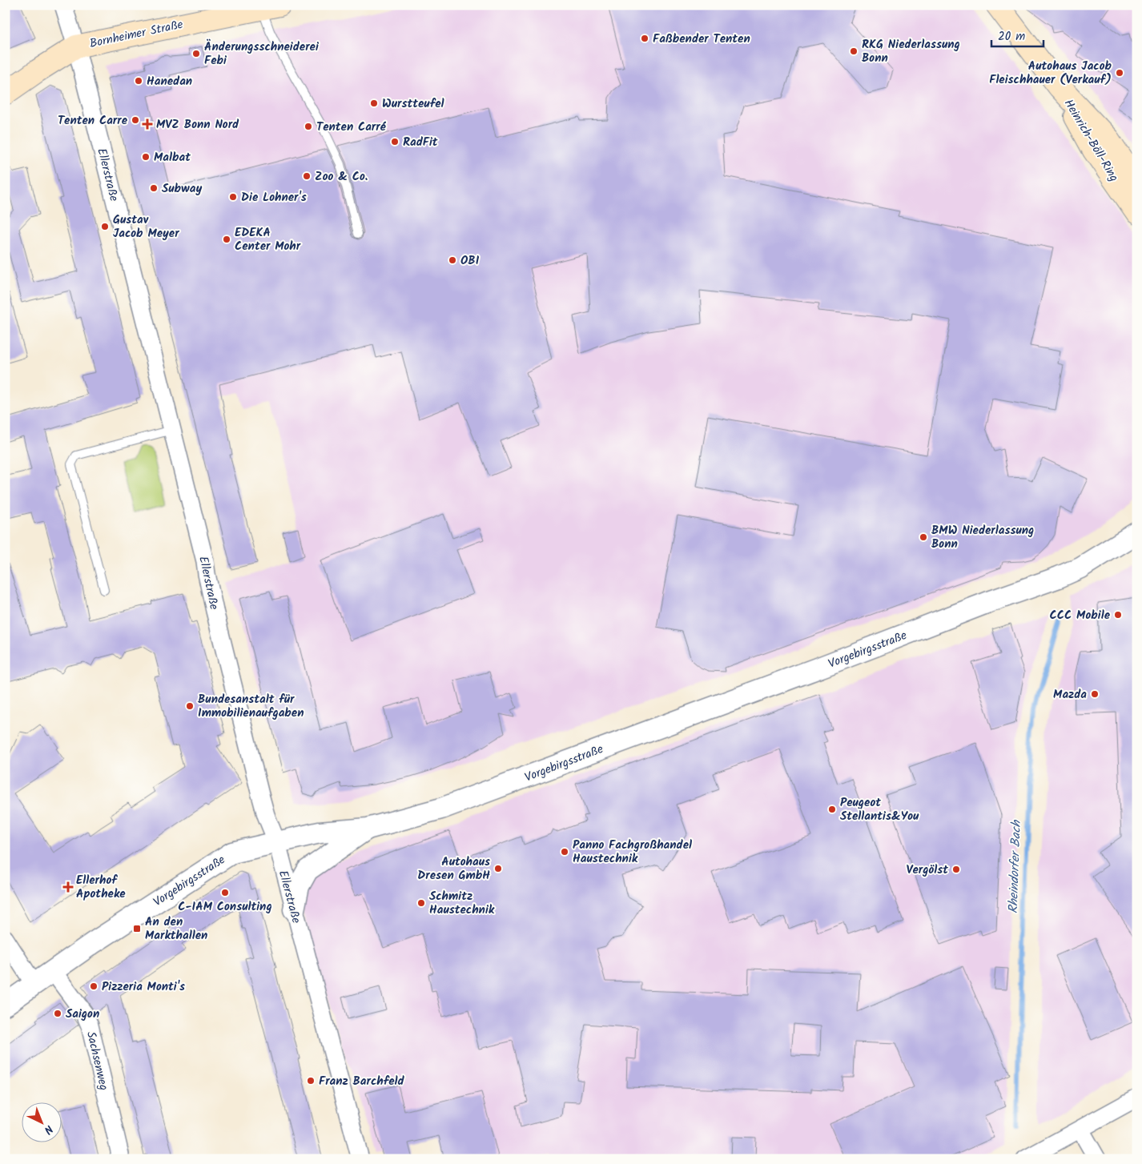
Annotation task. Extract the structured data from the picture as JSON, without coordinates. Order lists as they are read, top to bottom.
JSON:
{
  "streets": {
    "main road": ["Bornheimer Straße", "Heinrich-Böll-Ring"],
    "street": ["Ellerstraße", "Vorgebirgsstraße", "Sachsenweg"]
  },
  "crossings": [
    ["Bornheimer Straße", "Ellerstraße"],
    ["Ellerstraße", "Vorgebirgsstraße"],
    ["Vorgebirgsstraße", "Sachsenweg"]
  ],
  "water": ["Rheindorfer Bach"],
  "places": {
    "other": [
      "Faßbender Tenten",
      "RKG Niederlassung Bonn",
      "Änderungsschneiderei Febi",
      "Autohaus Jacob Fleischhauer (Verkauf)",
      "Hanedan",
      "Wurstteufel",
      "Tenten Carre",
      "Tenten Carré",
      "RadFit",
      "Malbat",
      "Zoo & Co.",
      "Subway",
      "Die Lohner's",
      "Gustav Jacob Meyer",
      "EDEKA Center Mohr",
      "OBI",
      "BMW Niederlassung Bonn",
      "CCC Mobile",
      "Mazda",
      "Bundesanstalt für Immobilienaufgaben",
      "Peugeot Stellantis&You",
      "Panno Fachgroßhandel Haustechnik",
      "Autohaus Dresen GmbH",
      "Vergölst",
      "C-IAM Consulting",
      "Schmitz Haustechnik",
      "Pizzeria Monti's",
      "Saigon",
      "Franz Barchfeld"
    ],
    "health": ["MVZ Bonn Nord", "Ellerhof Apotheke"],
    "transit": ["An den Markthallen"]
  },
  "scale_bar": "20 m",
  "north": "bottom right"
}
